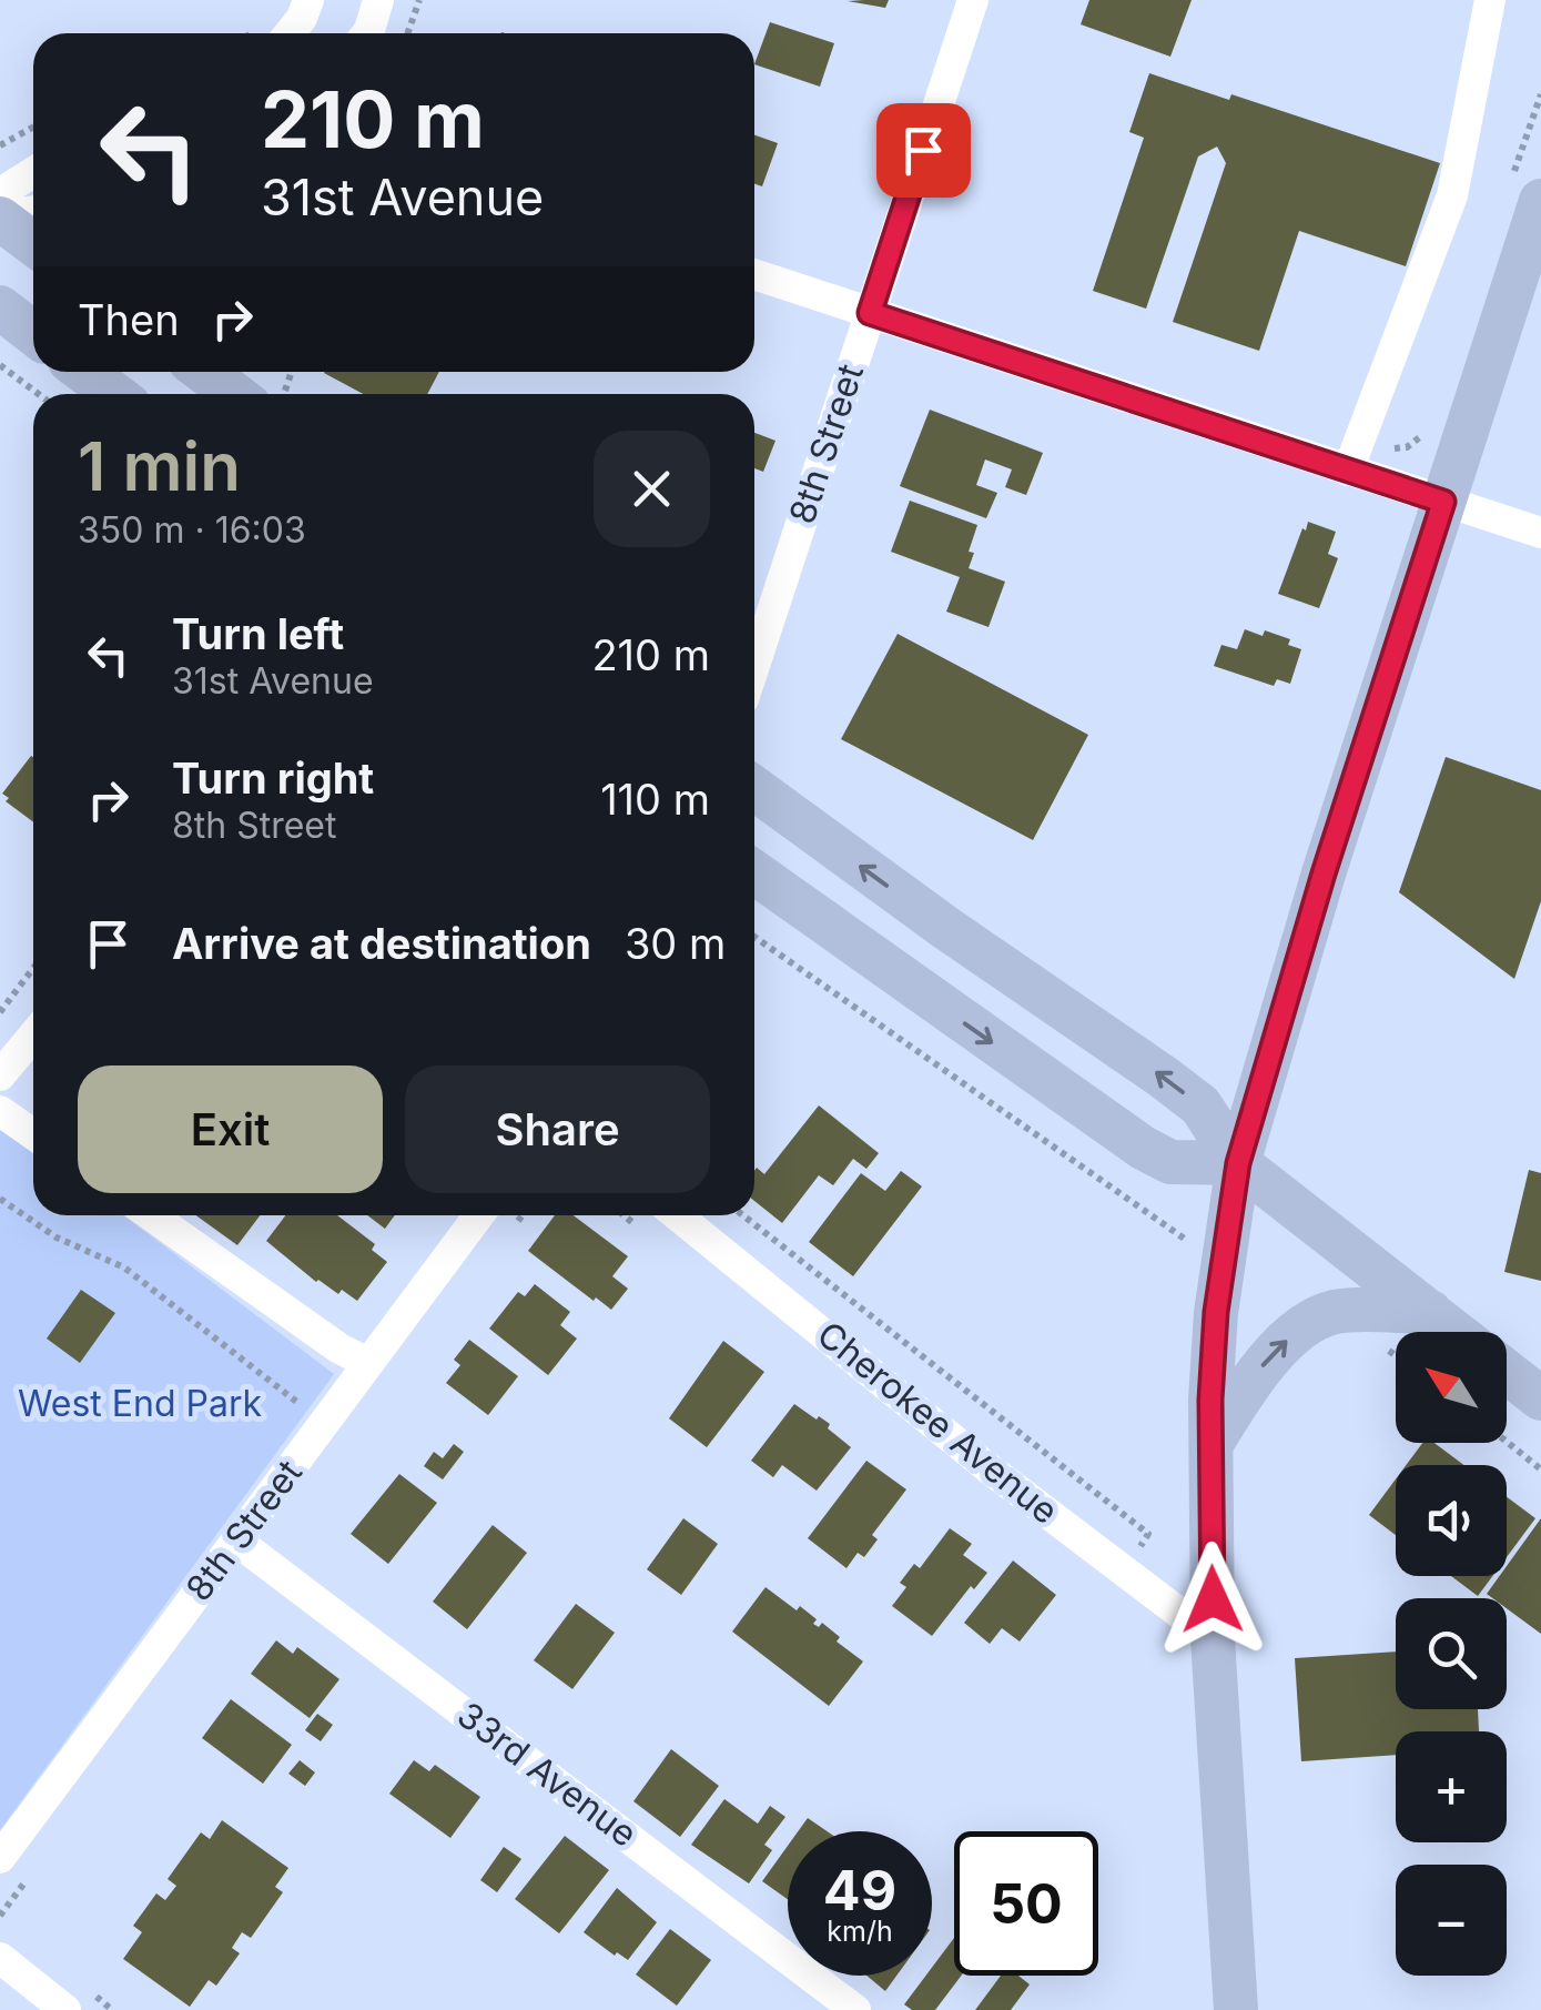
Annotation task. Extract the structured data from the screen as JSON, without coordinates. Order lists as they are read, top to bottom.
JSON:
{
  "streets": {
    "street": ["8th Street", "Cherokee Avenue", "33rd Avenue"]
  },
  "crossings": [
    ["8th Street", "33rd Avenue"]
  ],
  "parks": ["West End Park"],
  "north": "top left",
  "page": {
    "turn": ["210 m", "31st Avenue"],
    "then": "Then",
    "heading": ["1 min", "350 m · 16:03"],
    "list": [
      {
        "name": "Turn left",
        "note": "31st Avenue",
        "value": "210 m"
      },
      {
        "name": "Turn right",
        "note": "8th Street",
        "value": "110 m"
      },
      {
        "name": "Arrive at destination",
        "value": "30 m"
      }
    ],
    "buttons": ["Exit", "Share"],
    "map_buttons": ["+", "−"],
    "speed": "49 km/h",
    "limit": "50"
  }
}
